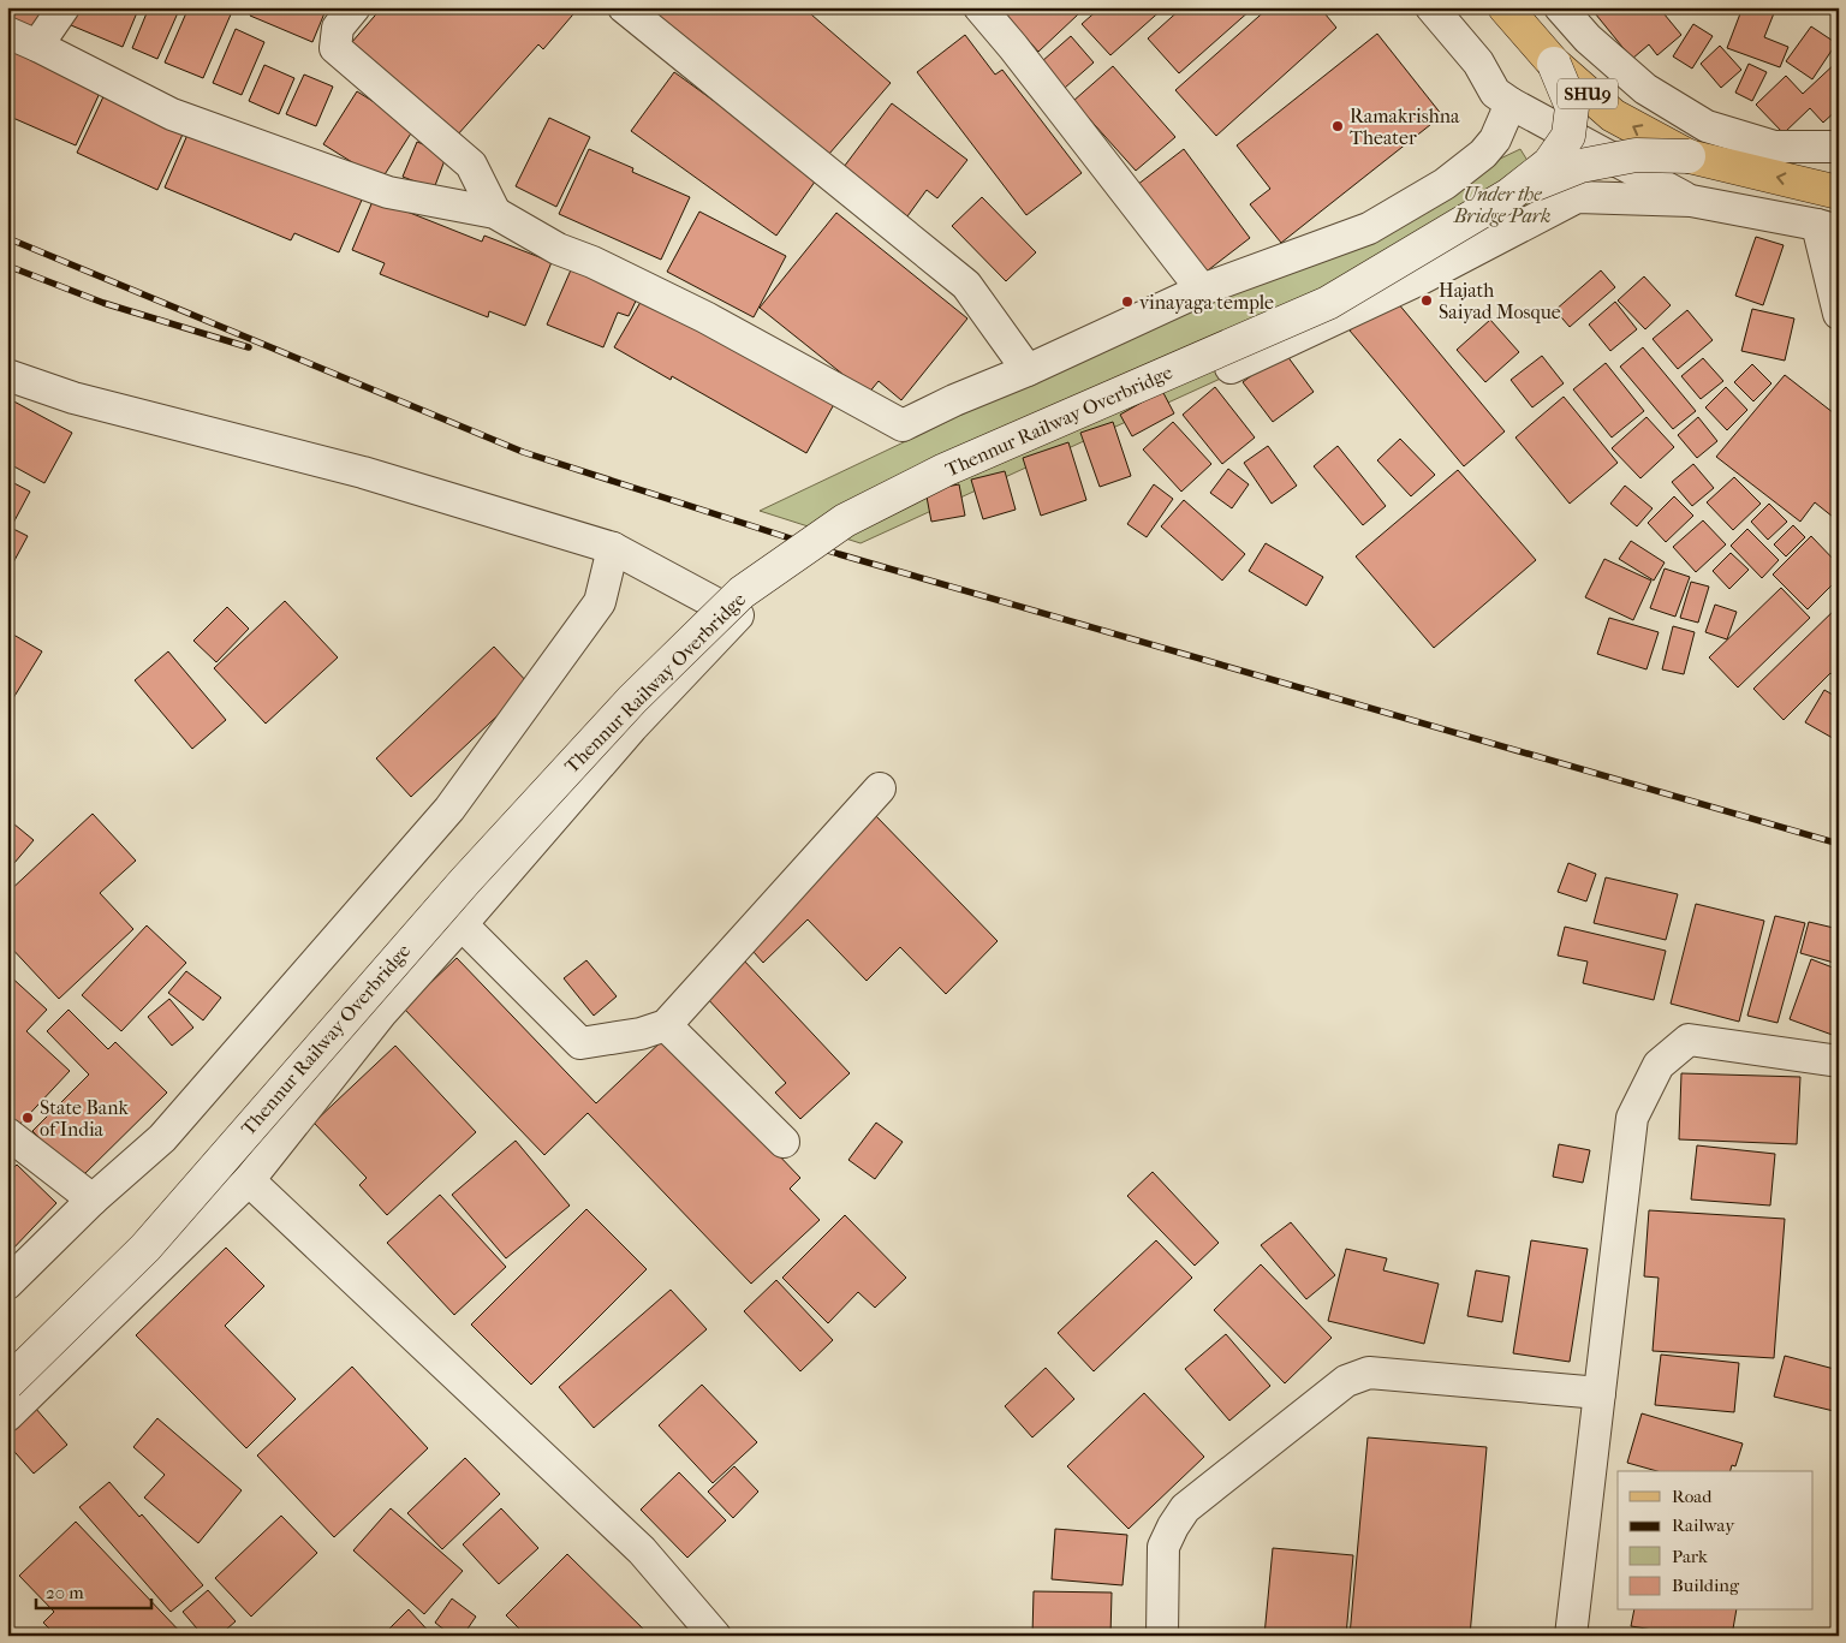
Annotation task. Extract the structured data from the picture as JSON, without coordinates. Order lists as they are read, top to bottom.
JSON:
{
  "streets": {
    "main road": ["SHU9", "Thennur Railway Overbridge"]
  },
  "crossings": [
    ["SHU9", "Thennur Railway Overbridge"]
  ],
  "parks": ["Under the Bridge Park"],
  "places": [
    "Ramakrishna Theater",
    "Hajath Saiyad Mosque",
    "vinayaga temple",
    "State Bank of India"
  ],
  "legend": [
    "Road",
    "Railway",
    "Park",
    "Building"
  ],
  "scale_bar": "20 m"
}
